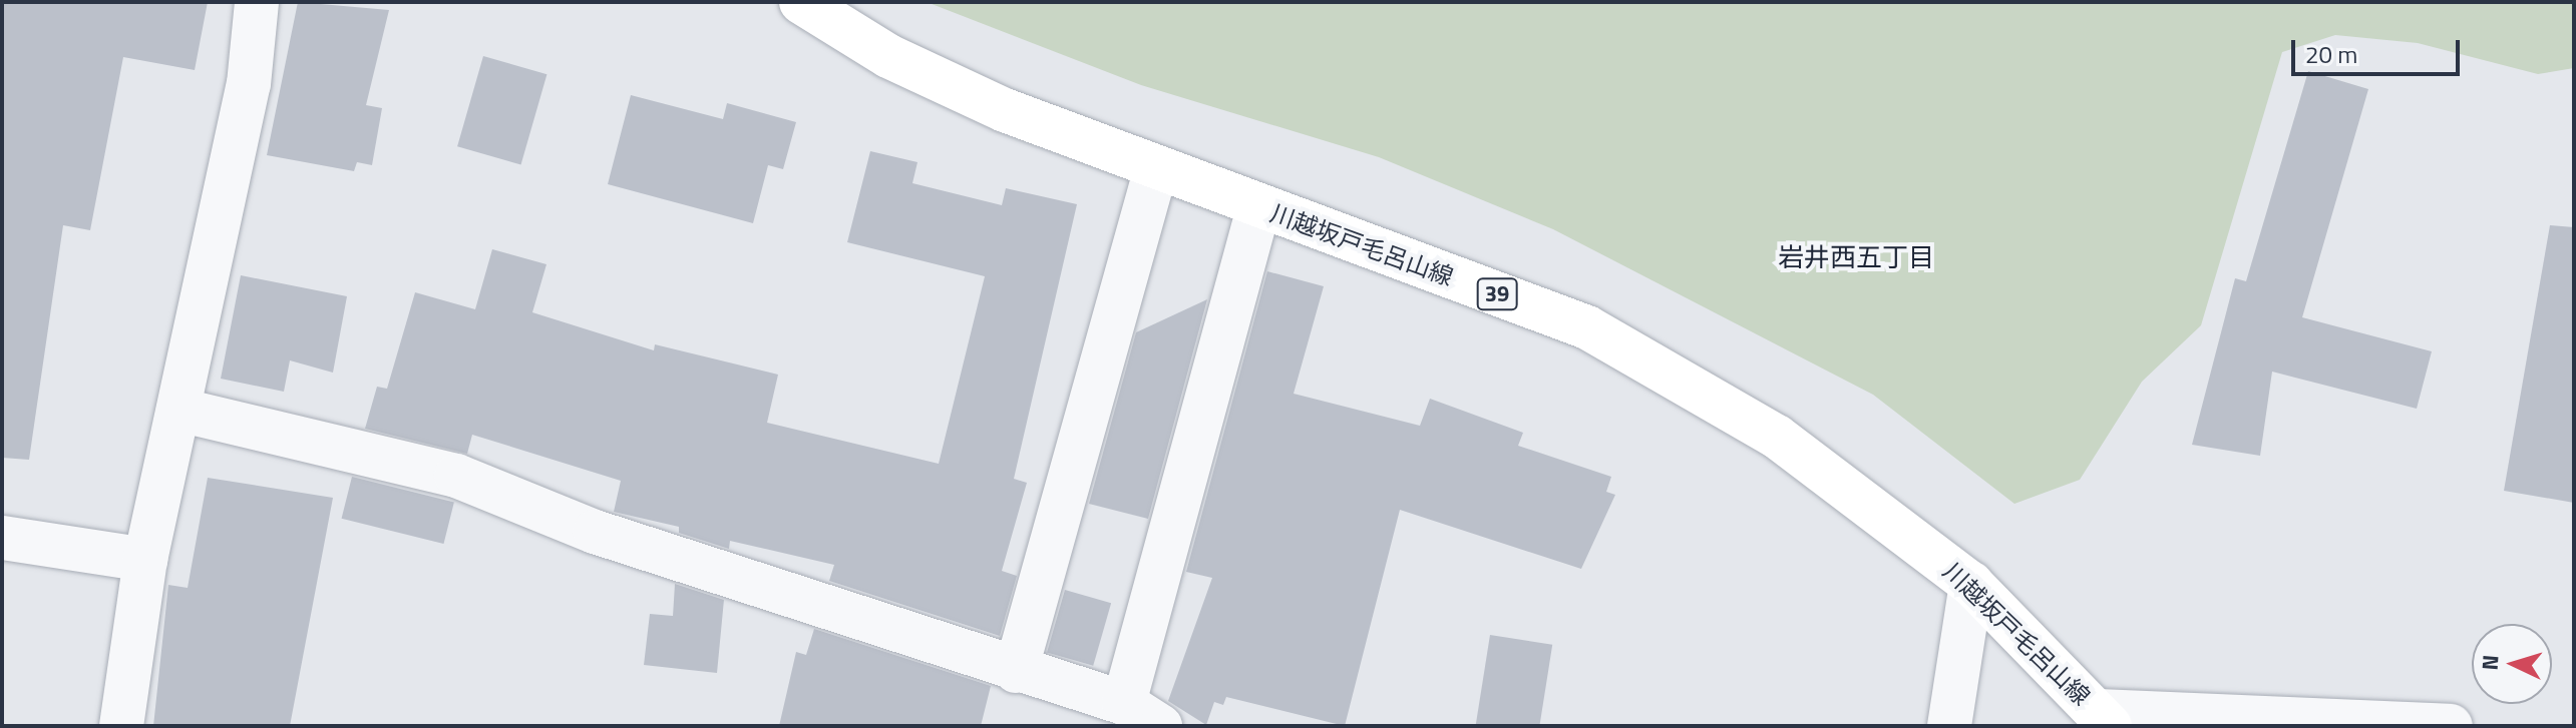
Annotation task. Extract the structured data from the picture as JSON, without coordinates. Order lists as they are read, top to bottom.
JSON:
{
  "streets": {
    "main road": ["川越坂戸毛呂山線", "39"]
  },
  "districts": ["岩井西五丁目"],
  "scale_bar": "20 m",
  "north": "left"
}
